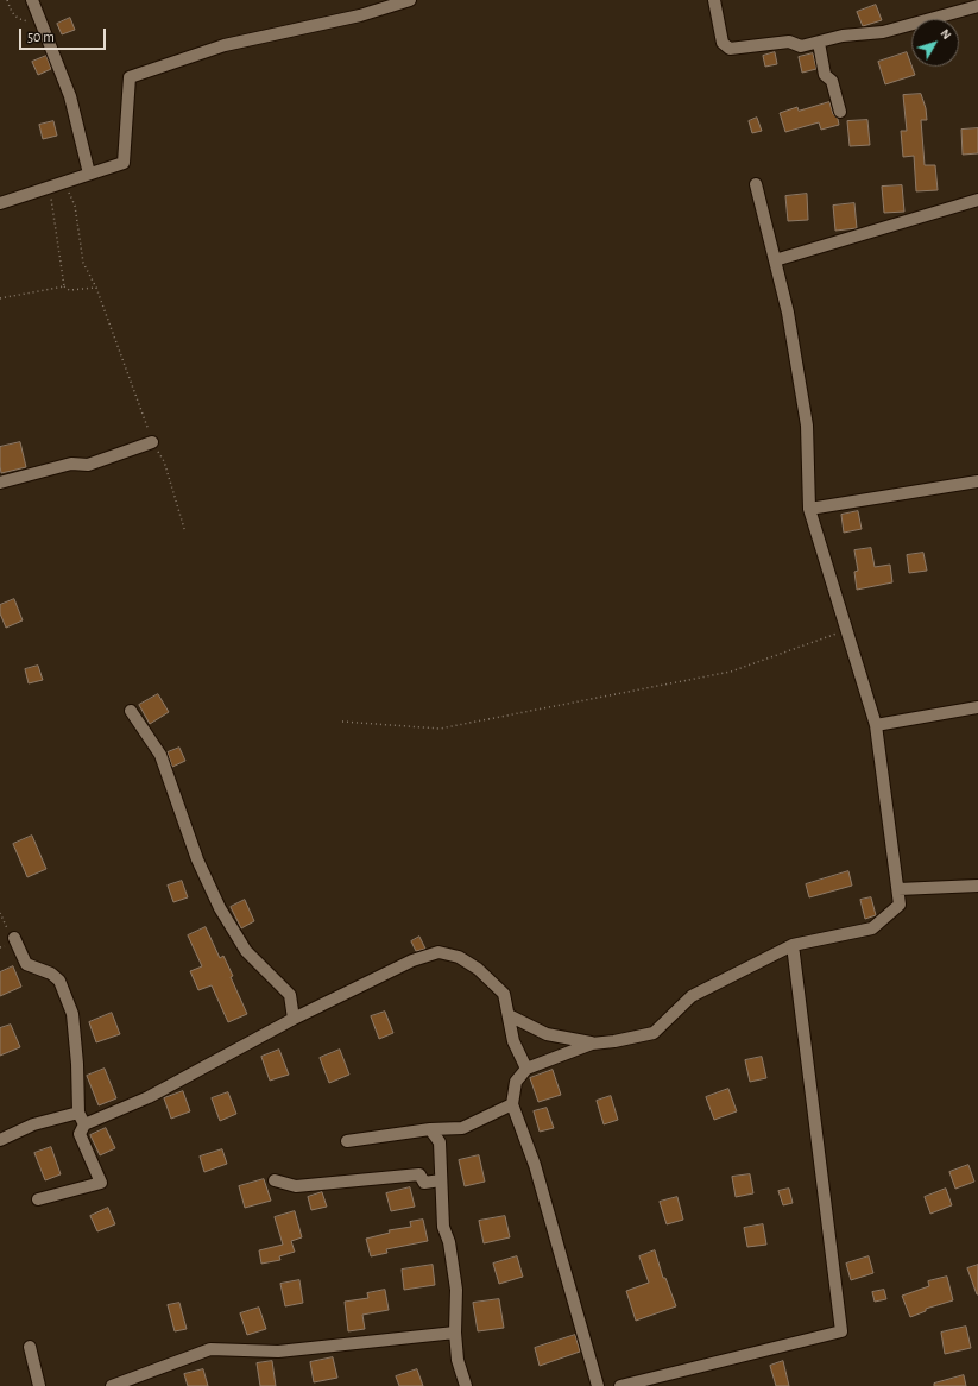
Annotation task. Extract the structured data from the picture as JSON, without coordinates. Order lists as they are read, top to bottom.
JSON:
{
  "scale_bar": "50 m",
  "north": "top right"
}
